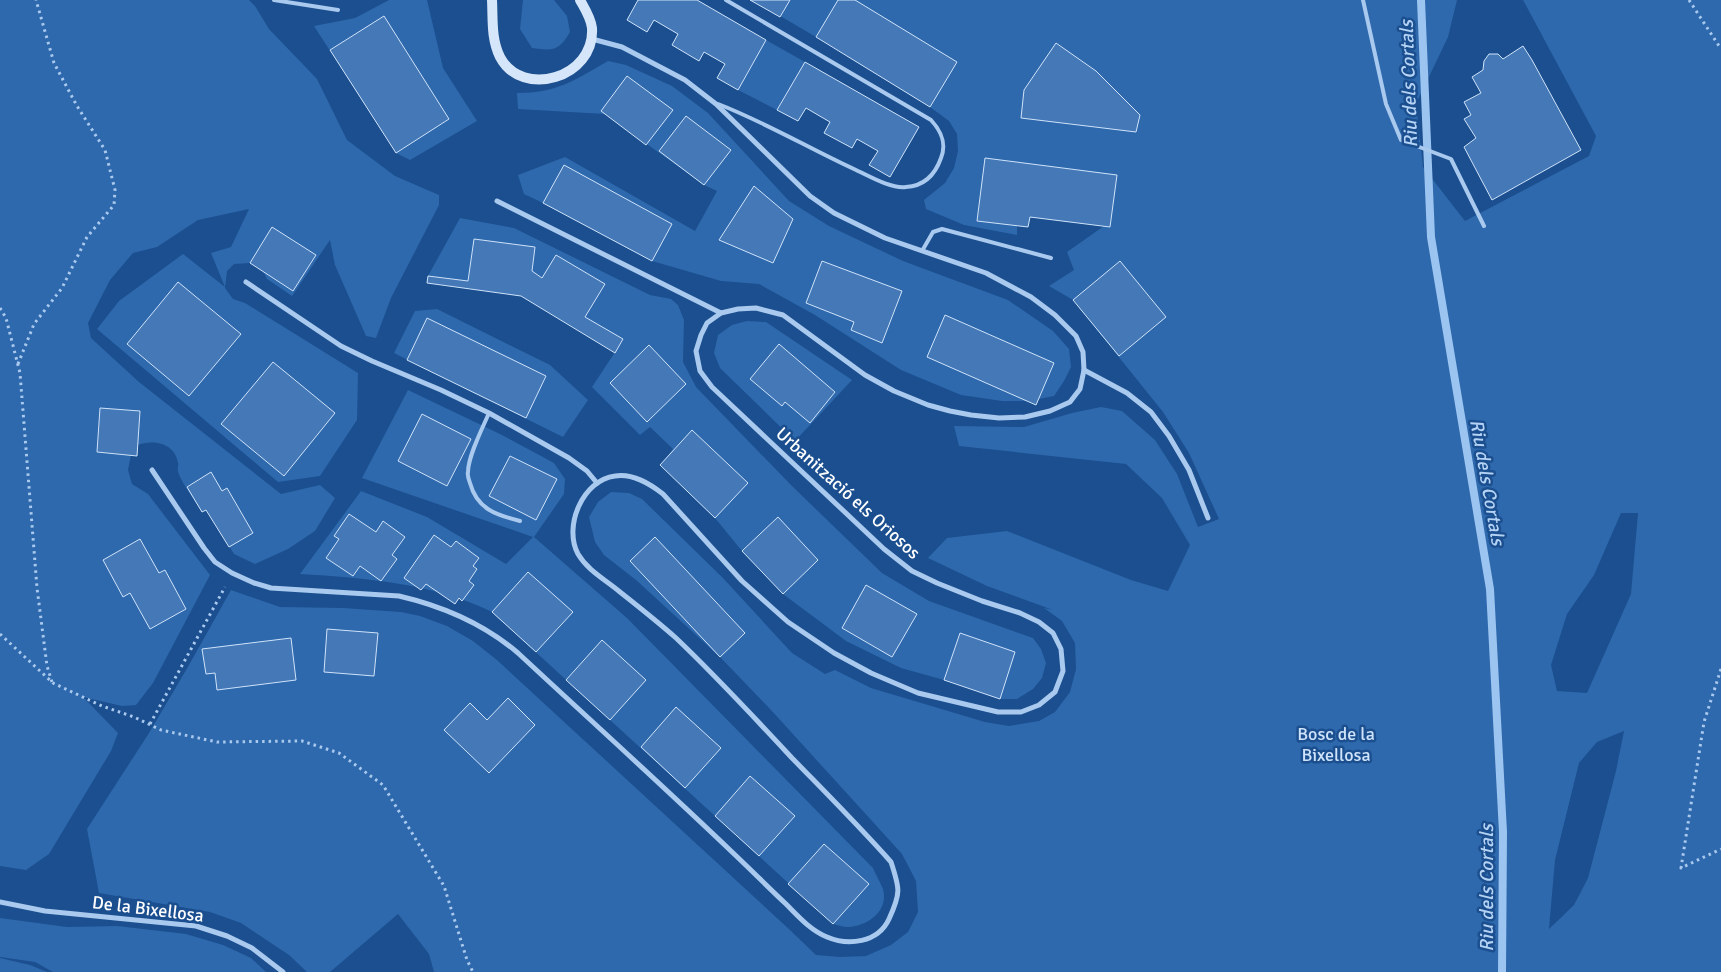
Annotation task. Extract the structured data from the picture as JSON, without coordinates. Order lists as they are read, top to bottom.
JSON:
{
  "streets": {
    "street": ["Urbanització els Oriosos", "De la Bixellosa"]
  },
  "water": ["Riu dels Cortals"],
  "parks": ["Bosc de la Bixellosa"]
}
